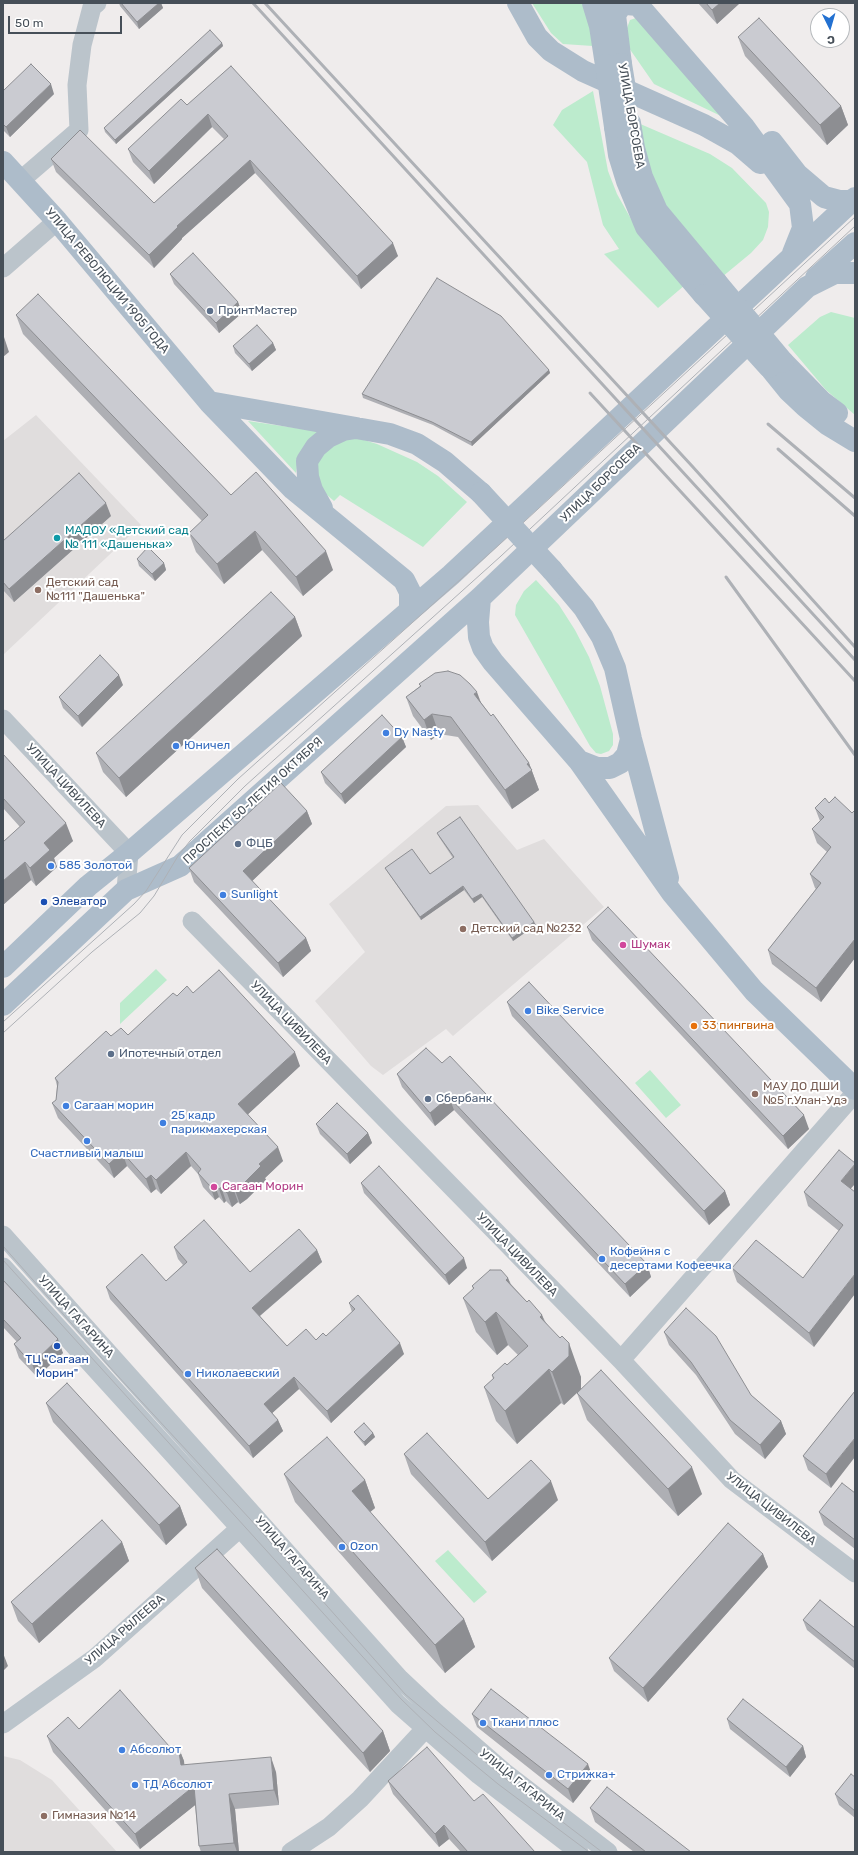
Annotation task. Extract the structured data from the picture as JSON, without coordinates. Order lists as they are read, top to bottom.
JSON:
{
  "streets": {
    "main road": ["УЛИЦА БОРСОЕВА", "УЛИЦА РЕВОЛЮЦИИ 1905 ГОДА", "ПРОСПЕКТ 50-ЛЕТИЯ ОКТЯБРЯ"],
    "street": ["УЛИЦА ЦИВИЛЕВА", "УЛИЦА ГАГАРИНА", "УЛИЦА РЫЛЕЕВА"]
  },
  "crossings": [
    ["УЛИЦА БОРСОЕВА", "УЛИЦА РЕВОЛЮЦИИ 1905 ГОДА"],
    ["УЛИЦА БОРСОЕВА", "ПРОСПЕКТ 50-ЛЕТИЯ ОКТЯБРЯ"],
    ["УЛИЦА ГАГАРИНА", "УЛИЦА РЫЛЕЕВА"]
  ],
  "places": [
    "ПринтМастер",
    "МАДОУ «Детский сад № 111 «Дашенька»",
    "Детский сад №111 \"Дашенька\"",
    "Dy Nasty",
    "Юничел",
    "ФЦБ",
    "585 Золотой",
    "Sunlight",
    "Элеватор",
    "Детский сад №232",
    "Шумак",
    "Bike Service",
    "33 пингвина",
    "Ипотечный отдел",
    "МАУ ДО ДШИ №5 г.Улан-Удэ",
    "Сбербанк",
    "Сагаан морин",
    "25 кадр парикмахерская",
    "Счастливый малыш",
    "Сагаан Морин",
    "Кофейня с десертами Кофеечка",
    "ТЦ \"Сагаан Морин\"",
    "Николаевский",
    "Ozon",
    "Ткани плюс",
    "Абсолют",
    "Стрижка+",
    "ТД Абсолют",
    "Гимназия №14"
  ],
  "scale_bar": "50 m",
  "north": "bottom"
}
